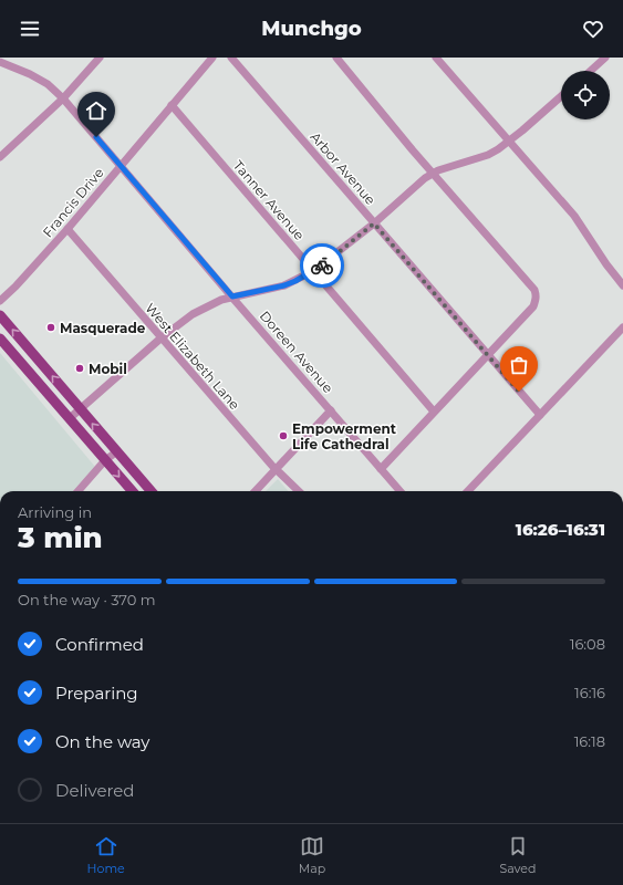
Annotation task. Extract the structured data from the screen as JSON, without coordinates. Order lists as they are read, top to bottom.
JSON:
{
  "streets": {
    "street": [
      "Arbor Avenue",
      "Tanner Avenue",
      "Francis Drive",
      "Doreen Avenue",
      "West Elizabeth Lane"
    ]
  },
  "crossings": [
    ["Tanner Avenue", "Francis Drive"],
    ["Francis Drive", "Doreen Avenue"],
    ["Francis Drive", "West Elizabeth Lane"]
  ],
  "places": ["Masquerade", "Mobil", "Empowerment Life Cathedral"],
  "page": {
    "header": "Munchgo",
    "heading": ["3 min", "Arriving in", "16:26–16:31"],
    "bar": "On the way · 370 m",
    "list": [
      ["Confirmed", "16:08"],
      ["Preparing", "16:16"],
      ["On the way", "16:18"],
      "Delivered"
    ],
    "tabs": ["Home", "Map", "Saved"]
  }
}
